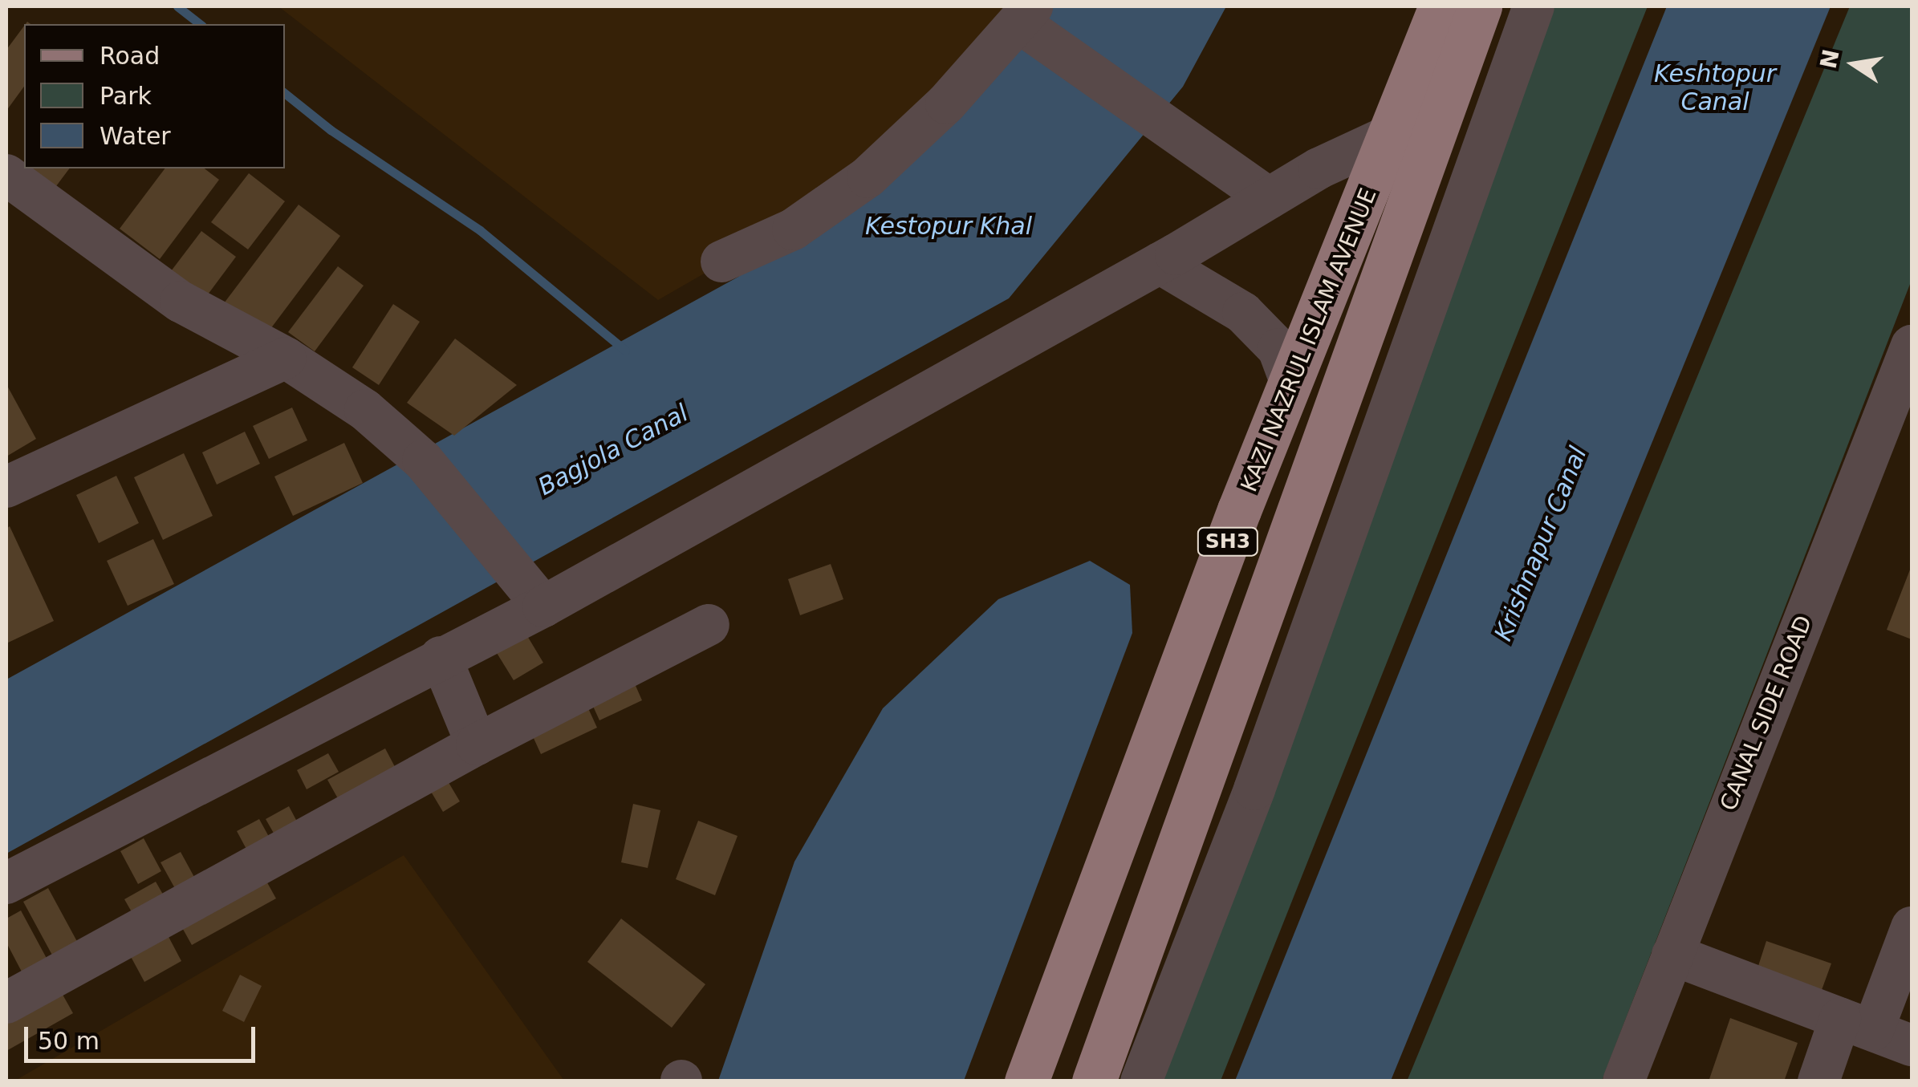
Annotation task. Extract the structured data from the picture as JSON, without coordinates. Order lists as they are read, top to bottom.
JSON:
{
  "streets": {
    "main road": ["KAZI NAZRUL ISLAM AVENUE", "SH3"],
    "street": ["CANAL SIDE ROAD"]
  },
  "water": [
    "Keshtopur Canal",
    "Kestopur Khal",
    "Bagjola Canal",
    "Krishnapur Canal"
  ],
  "legend": ["Road", "Park", "Water"],
  "scale_bar": "50 m",
  "north": "left"
}
